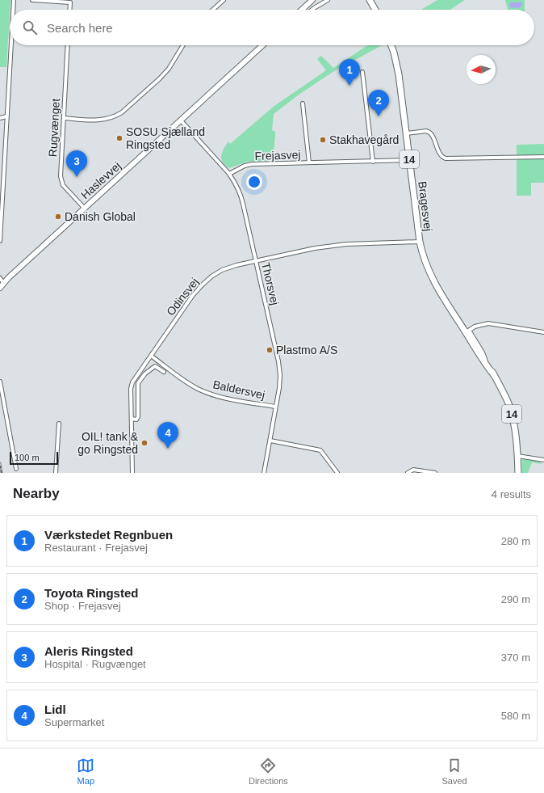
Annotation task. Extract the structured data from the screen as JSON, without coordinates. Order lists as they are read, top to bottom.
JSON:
{
  "streets": {
    "main road": ["14", "Bragesvej"],
    "street": [
      "Rugvænget",
      "Frejasvej",
      "Haslevvej",
      "Thorsvej",
      "Odinsvej",
      "Baldersvej"
    ]
  },
  "crossings": [
    ["Rugvænget", "Haslevvej"],
    ["Frejasvej", "Bragesvej"],
    ["Frejasvej", "Thorsvej"],
    ["Haslevvej", "Thorsvej"],
    ["Bragesvej", "Odinsvej"],
    ["Thorsvej", "Odinsvej"],
    ["Thorsvej", "Baldersvej"],
    ["Odinsvej", "Baldersvej"]
  ],
  "places": [
    "SOSU Sjælland Ringsted",
    "Stakhavegård",
    "Danish Global",
    "Plastmo A/S",
    "OIL! tank & go Ringsted"
  ],
  "scale_bar": "100 m",
  "north": "left",
  "page": {
    "search": "Search here",
    "pins": [
      "1",
      "2",
      "3",
      "4"
    ],
    "scale": "100 m",
    "heading": ["Nearby", "4 results"],
    "list": [
      {
        "mark": "1",
        "name": "Værkstedet Regnbuen",
        "note": "Restaurant · Frejasvej",
        "value": "280 m"
      },
      {
        "mark": "2",
        "name": "Toyota Ringsted",
        "note": "Shop · Frejasvej",
        "value": "290 m"
      },
      {
        "mark": "3",
        "name": "Aleris Ringsted",
        "note": "Hospital · Rugvænget",
        "value": "370 m"
      },
      {
        "mark": "4",
        "name": "Lidl",
        "note": "Supermarket",
        "value": "580 m"
      }
    ],
    "nav": ["Map", "Directions", "Saved"]
  }
}
